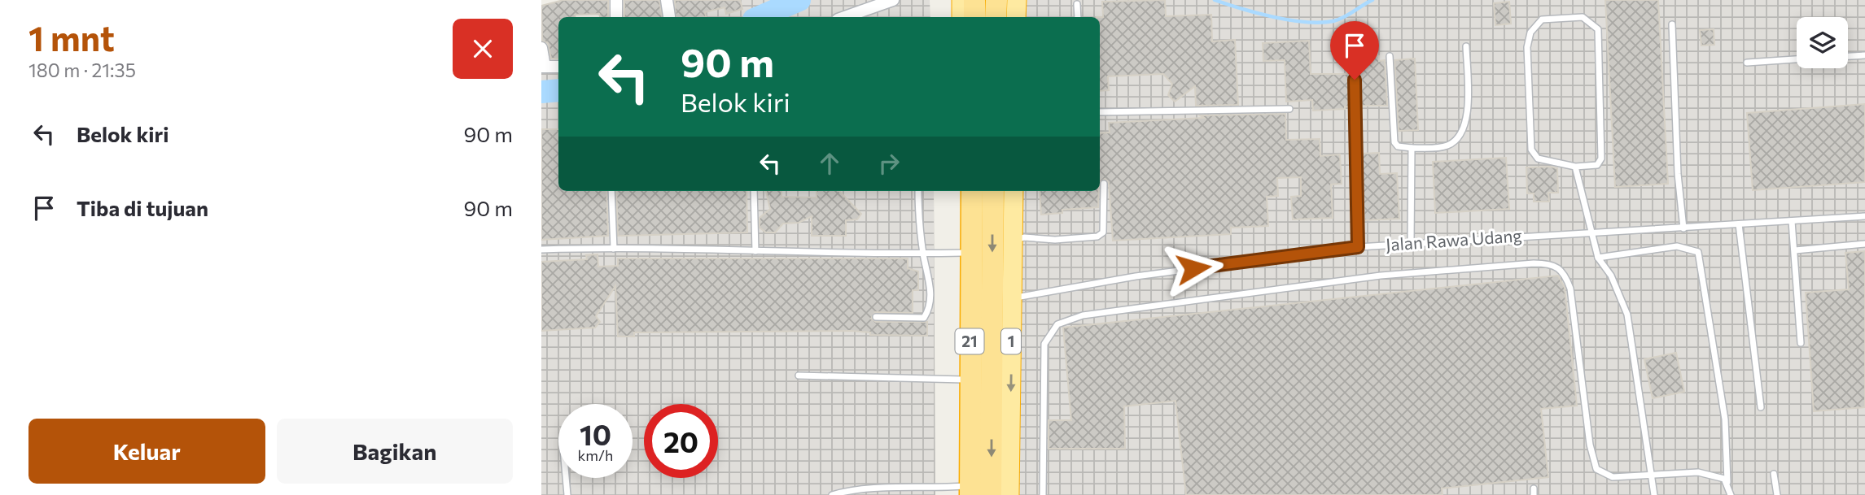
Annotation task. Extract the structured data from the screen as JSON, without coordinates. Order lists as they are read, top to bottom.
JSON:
{
  "streets": {
    "highway": ["21", "1"],
    "lane": ["Jalan Rawa Udang"]
  },
  "crossings": [
    ["Jalan Rawa Udang", "1"]
  ],
  "page": {
    "heading": ["1 mnt", "180 m · 21:35"],
    "turn": ["90 m", "Belok kiri"],
    "list": [
      {
        "name": "Belok kiri",
        "value": "90 m"
      },
      {
        "name": "Tiba di tujuan",
        "value": "90 m"
      }
    ],
    "speed": "10 km/h",
    "limit": "20",
    "buttons": ["Keluar", "Bagikan"]
  }
}
